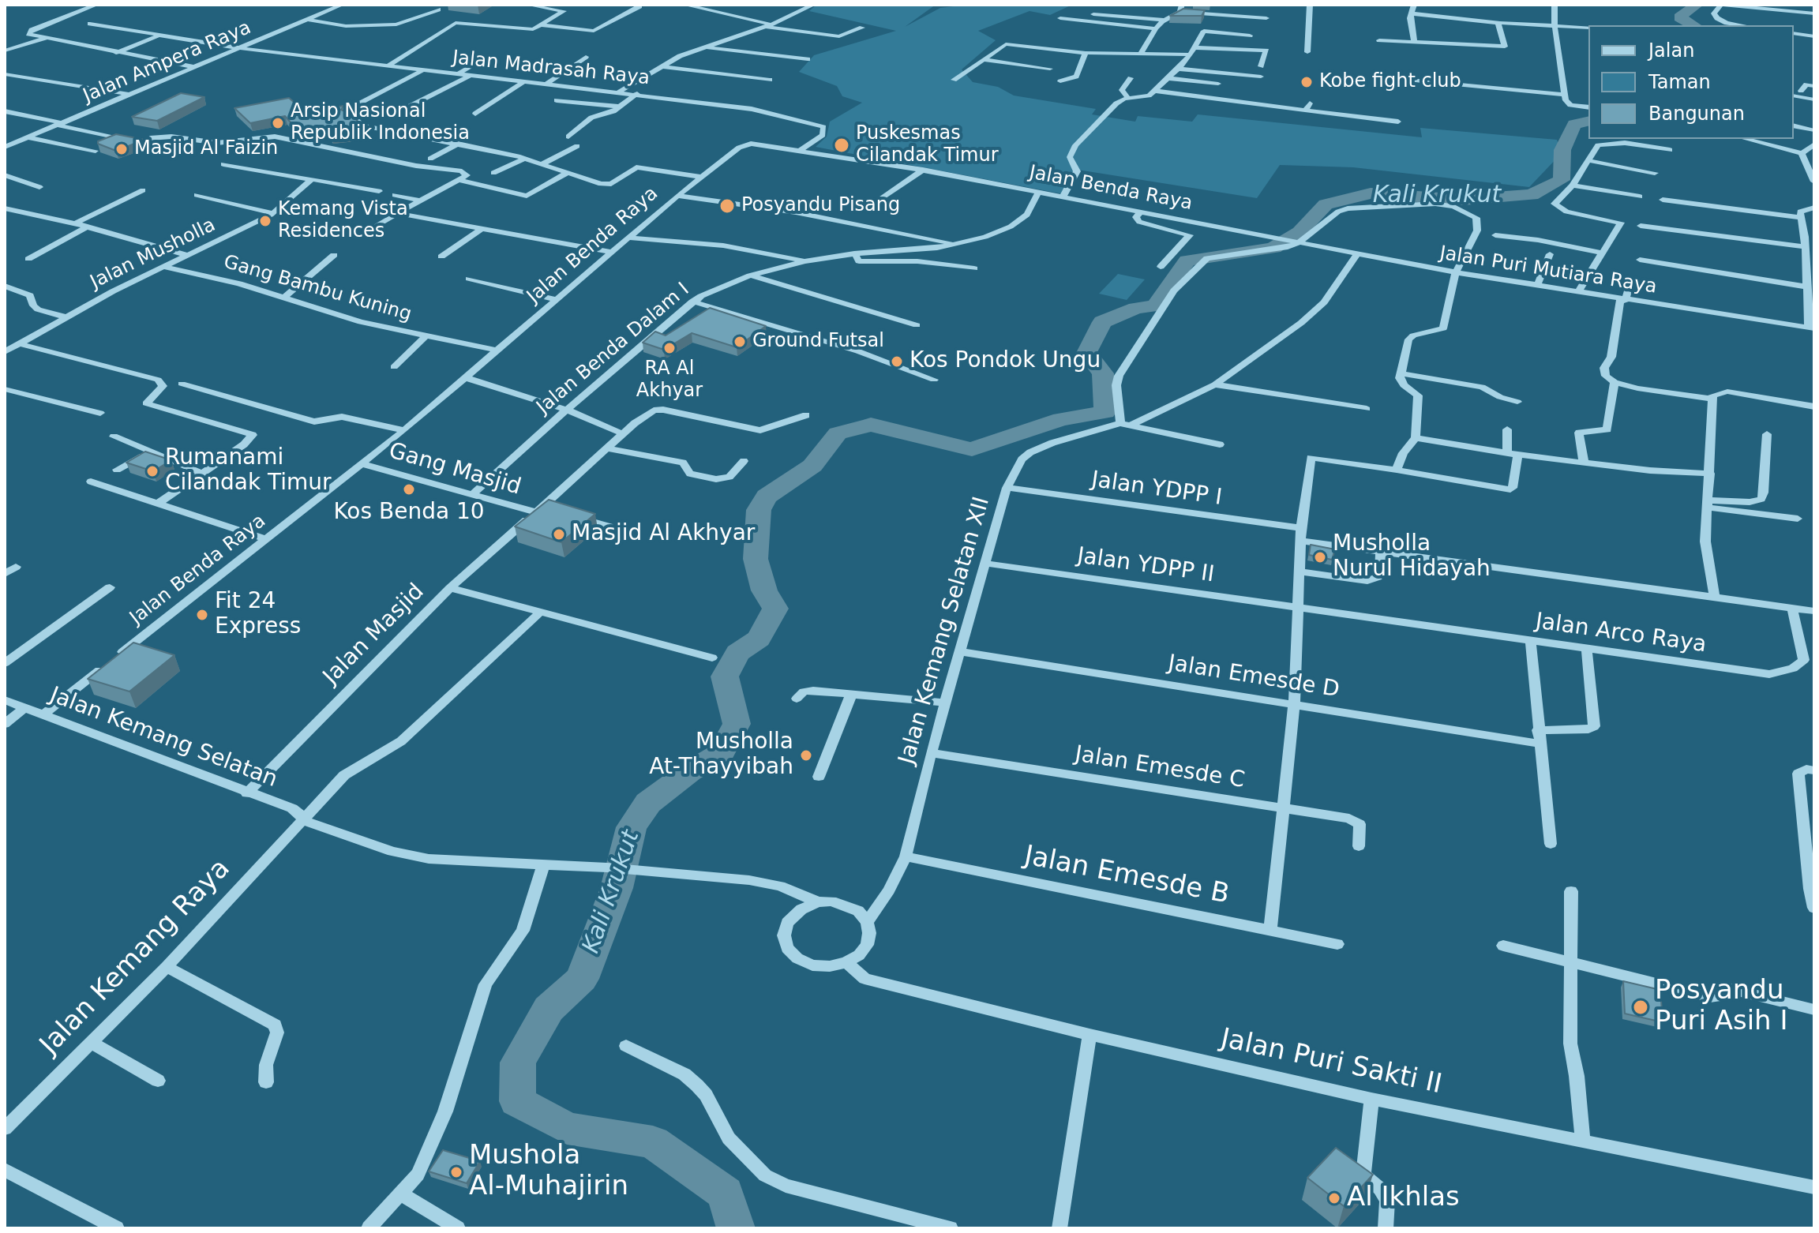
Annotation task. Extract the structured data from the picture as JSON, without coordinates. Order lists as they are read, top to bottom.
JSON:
{
  "streets": {
    "street": [
      "Jalan Ampera Raya",
      "Jalan Madrasah Raya",
      "Jalan Benda Raya",
      "Jalan Musholla",
      "Jalan Puri Mutiara Raya",
      "Gang Bambu Kuning",
      "Jalan Benda Dalam I",
      "Gang Masjid",
      "Jalan YDPP I",
      "Jalan YDPP II",
      "Jalan Kemang Selatan XII",
      "Jalan Arco Raya",
      "Jalan Masjid",
      "Jalan Emesde D",
      "Jalan Kemang Selatan",
      "Jalan Emesde C",
      "Jalan Emesde B",
      "Jalan Kemang Raya",
      "Jalan Puri Sakti II"
    ]
  },
  "crossings": [
    ["Jalan Ampera Raya", "Jalan Madrasah Raya"],
    ["Jalan Madrasah Raya", "Jalan Benda Raya"],
    ["Jalan Benda Raya", "Jalan Puri Mutiara Raya"],
    ["Jalan Benda Raya", "Gang Bambu Kuning"],
    ["Jalan Benda Raya", "Jalan Benda Dalam I"],
    ["Jalan Benda Raya", "Gang Masjid"],
    ["Jalan Musholla", "Gang Bambu Kuning"],
    ["Jalan Puri Mutiara Raya", "Jalan Kemang Selatan XII"],
    ["Jalan Benda Dalam I", "Gang Masjid"],
    ["Gang Masjid", "Jalan Masjid"],
    ["Jalan YDPP I", "Jalan Kemang Selatan XII"],
    ["Jalan YDPP II", "Jalan Kemang Selatan XII"],
    ["Jalan YDPP II", "Jalan Arco Raya"],
    ["Jalan Kemang Selatan XII", "Jalan Emesde D"],
    ["Jalan Kemang Selatan XII", "Jalan Emesde C"],
    ["Jalan Kemang Selatan XII", "Jalan Emesde B"],
    ["Jalan Kemang Selatan XII", "Jalan Puri Sakti II"],
    ["Jalan Masjid", "Jalan Kemang Selatan"],
    ["Jalan Kemang Selatan", "Jalan Kemang Raya"]
  ],
  "water": ["Kali Krukut"],
  "places": [
    "Kobe fight club",
    "Arsip Nasional Republik Indonesia",
    "Puskesmas Cilandak Timur",
    "Masjid Al Faizin",
    "Posyandu Pisang",
    "Kemang Vista Residences",
    "Ground Futsal",
    "RA Al Akhyar",
    "Kos Pondok Ungu",
    "Rumanami Cilandak Timur",
    "Kos Benda 10",
    "Masjid Al Akhyar",
    "Musholla Nurul Hidayah",
    "Fit 24 Express",
    "Musholla At-Thayyibah",
    "Posyandu Puri Asih I",
    "Mushola Al-Muhajirin",
    "Al Ikhlas"
  ],
  "legend": ["Jalan", "Taman", "Bangunan"]
}
